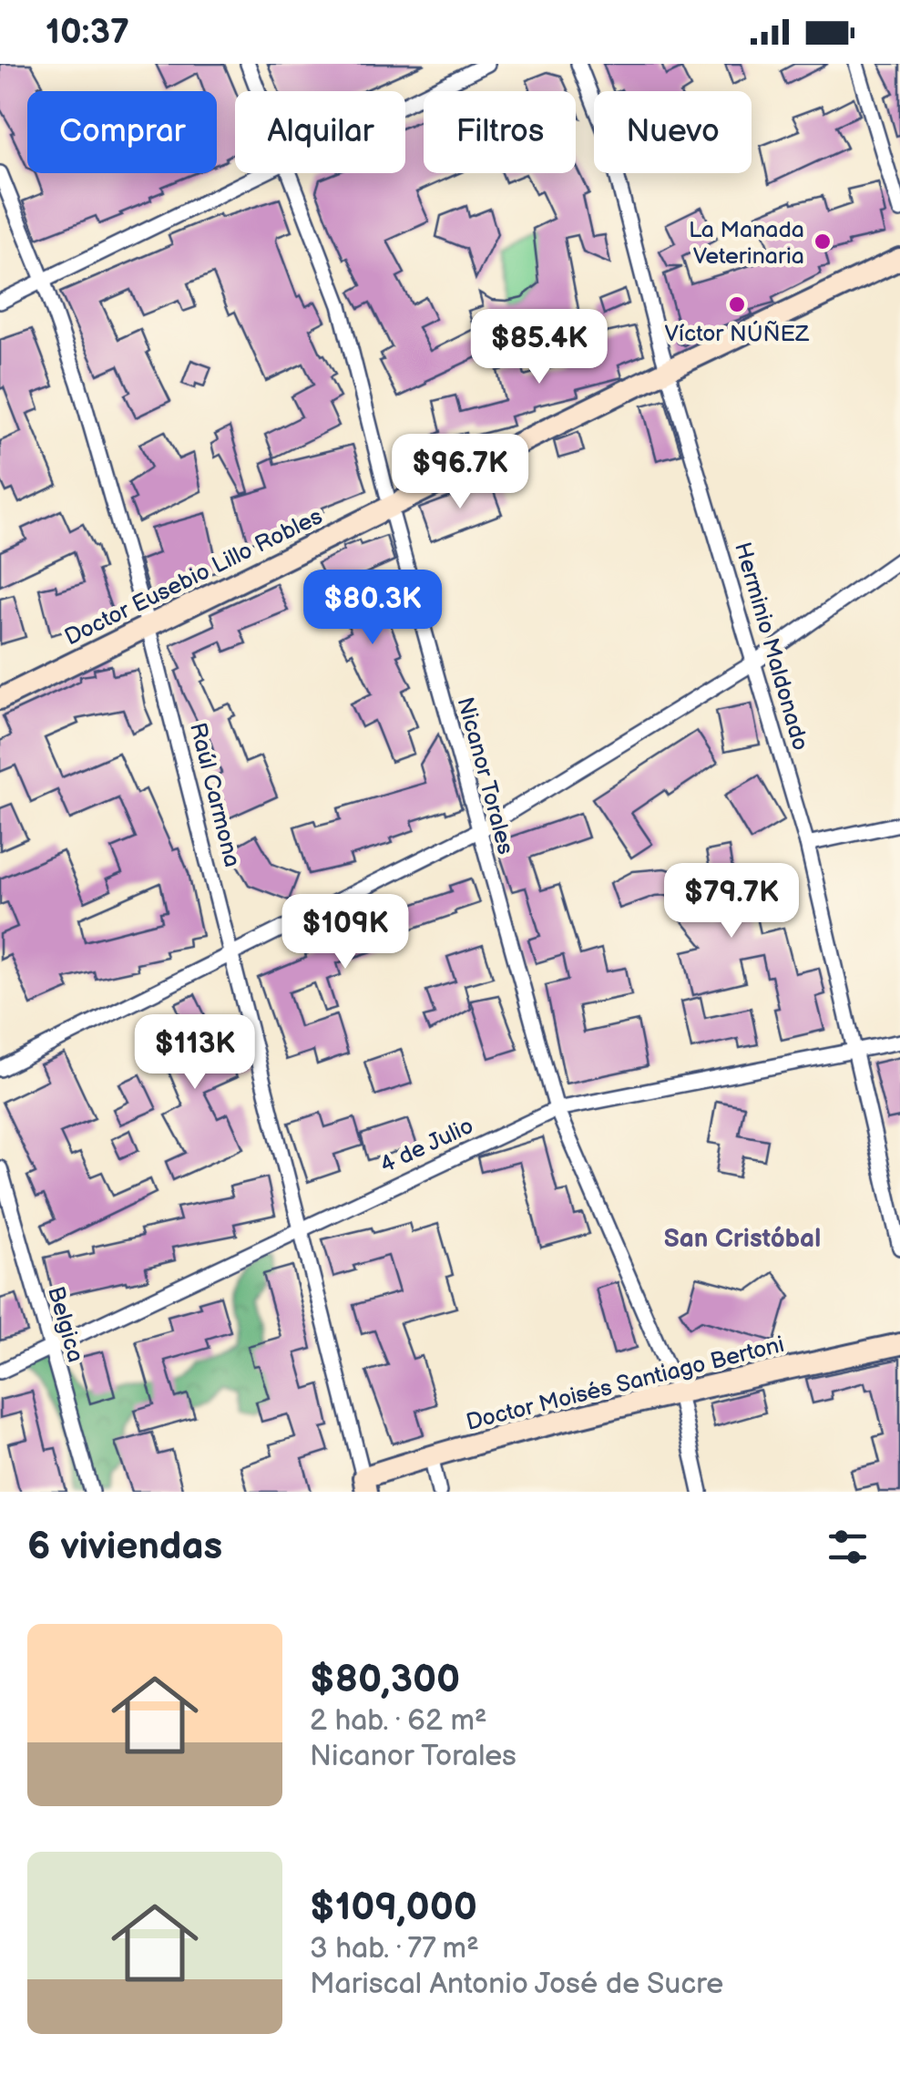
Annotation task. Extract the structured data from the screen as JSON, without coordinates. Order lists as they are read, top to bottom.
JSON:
{
  "streets": {
    "main road": ["Doctor Eusebio Lillo Robles", "Doctor Moisés Santiago Bertoni"],
    "street": [
      "Herminio Maldonado",
      "Nicanor Torales",
      "Raúl Carmona",
      "4 de Julio",
      "Belgica"
    ]
  },
  "crossings": [
    ["Doctor Eusebio Lillo Robles", "Herminio Maldonado"],
    ["Doctor Eusebio Lillo Robles", "Nicanor Torales"],
    ["Doctor Eusebio Lillo Robles", "Raúl Carmona"],
    ["Herminio Maldonado", "4 de Julio"],
    ["Nicanor Torales", "4 de Julio"],
    ["Nicanor Torales", "Doctor Moisés Santiago Bertoni"],
    ["Raúl Carmona", "4 de Julio"],
    ["Raúl Carmona", "Doctor Moisés Santiago Bertoni"],
    ["4 de Julio", "Belgica"]
  ],
  "districts": ["San Cristóbal"],
  "places": ["La Manada Veterinaria", "Víctor NÚÑEZ"],
  "page": {
    "status": "10:37",
    "chip": [
      "Comprar",
      "Alquilar",
      "Filtros",
      "Nuevo"
    ],
    "price": [
      "$85.4K",
      "$96.7K",
      "$80.3K",
      "$79.7K",
      "$109K",
      "$113K"
    ],
    "heading": "6 viviendas",
    "list": [
      {
        "name": "$80,300",
        "note": "2 hab. · 62 m² · Nicanor Torales"
      },
      {
        "name": "$109,000",
        "note": "3 hab. · 77 m² · Mariscal Antonio José de Sucre"
      }
    ]
  }
}
